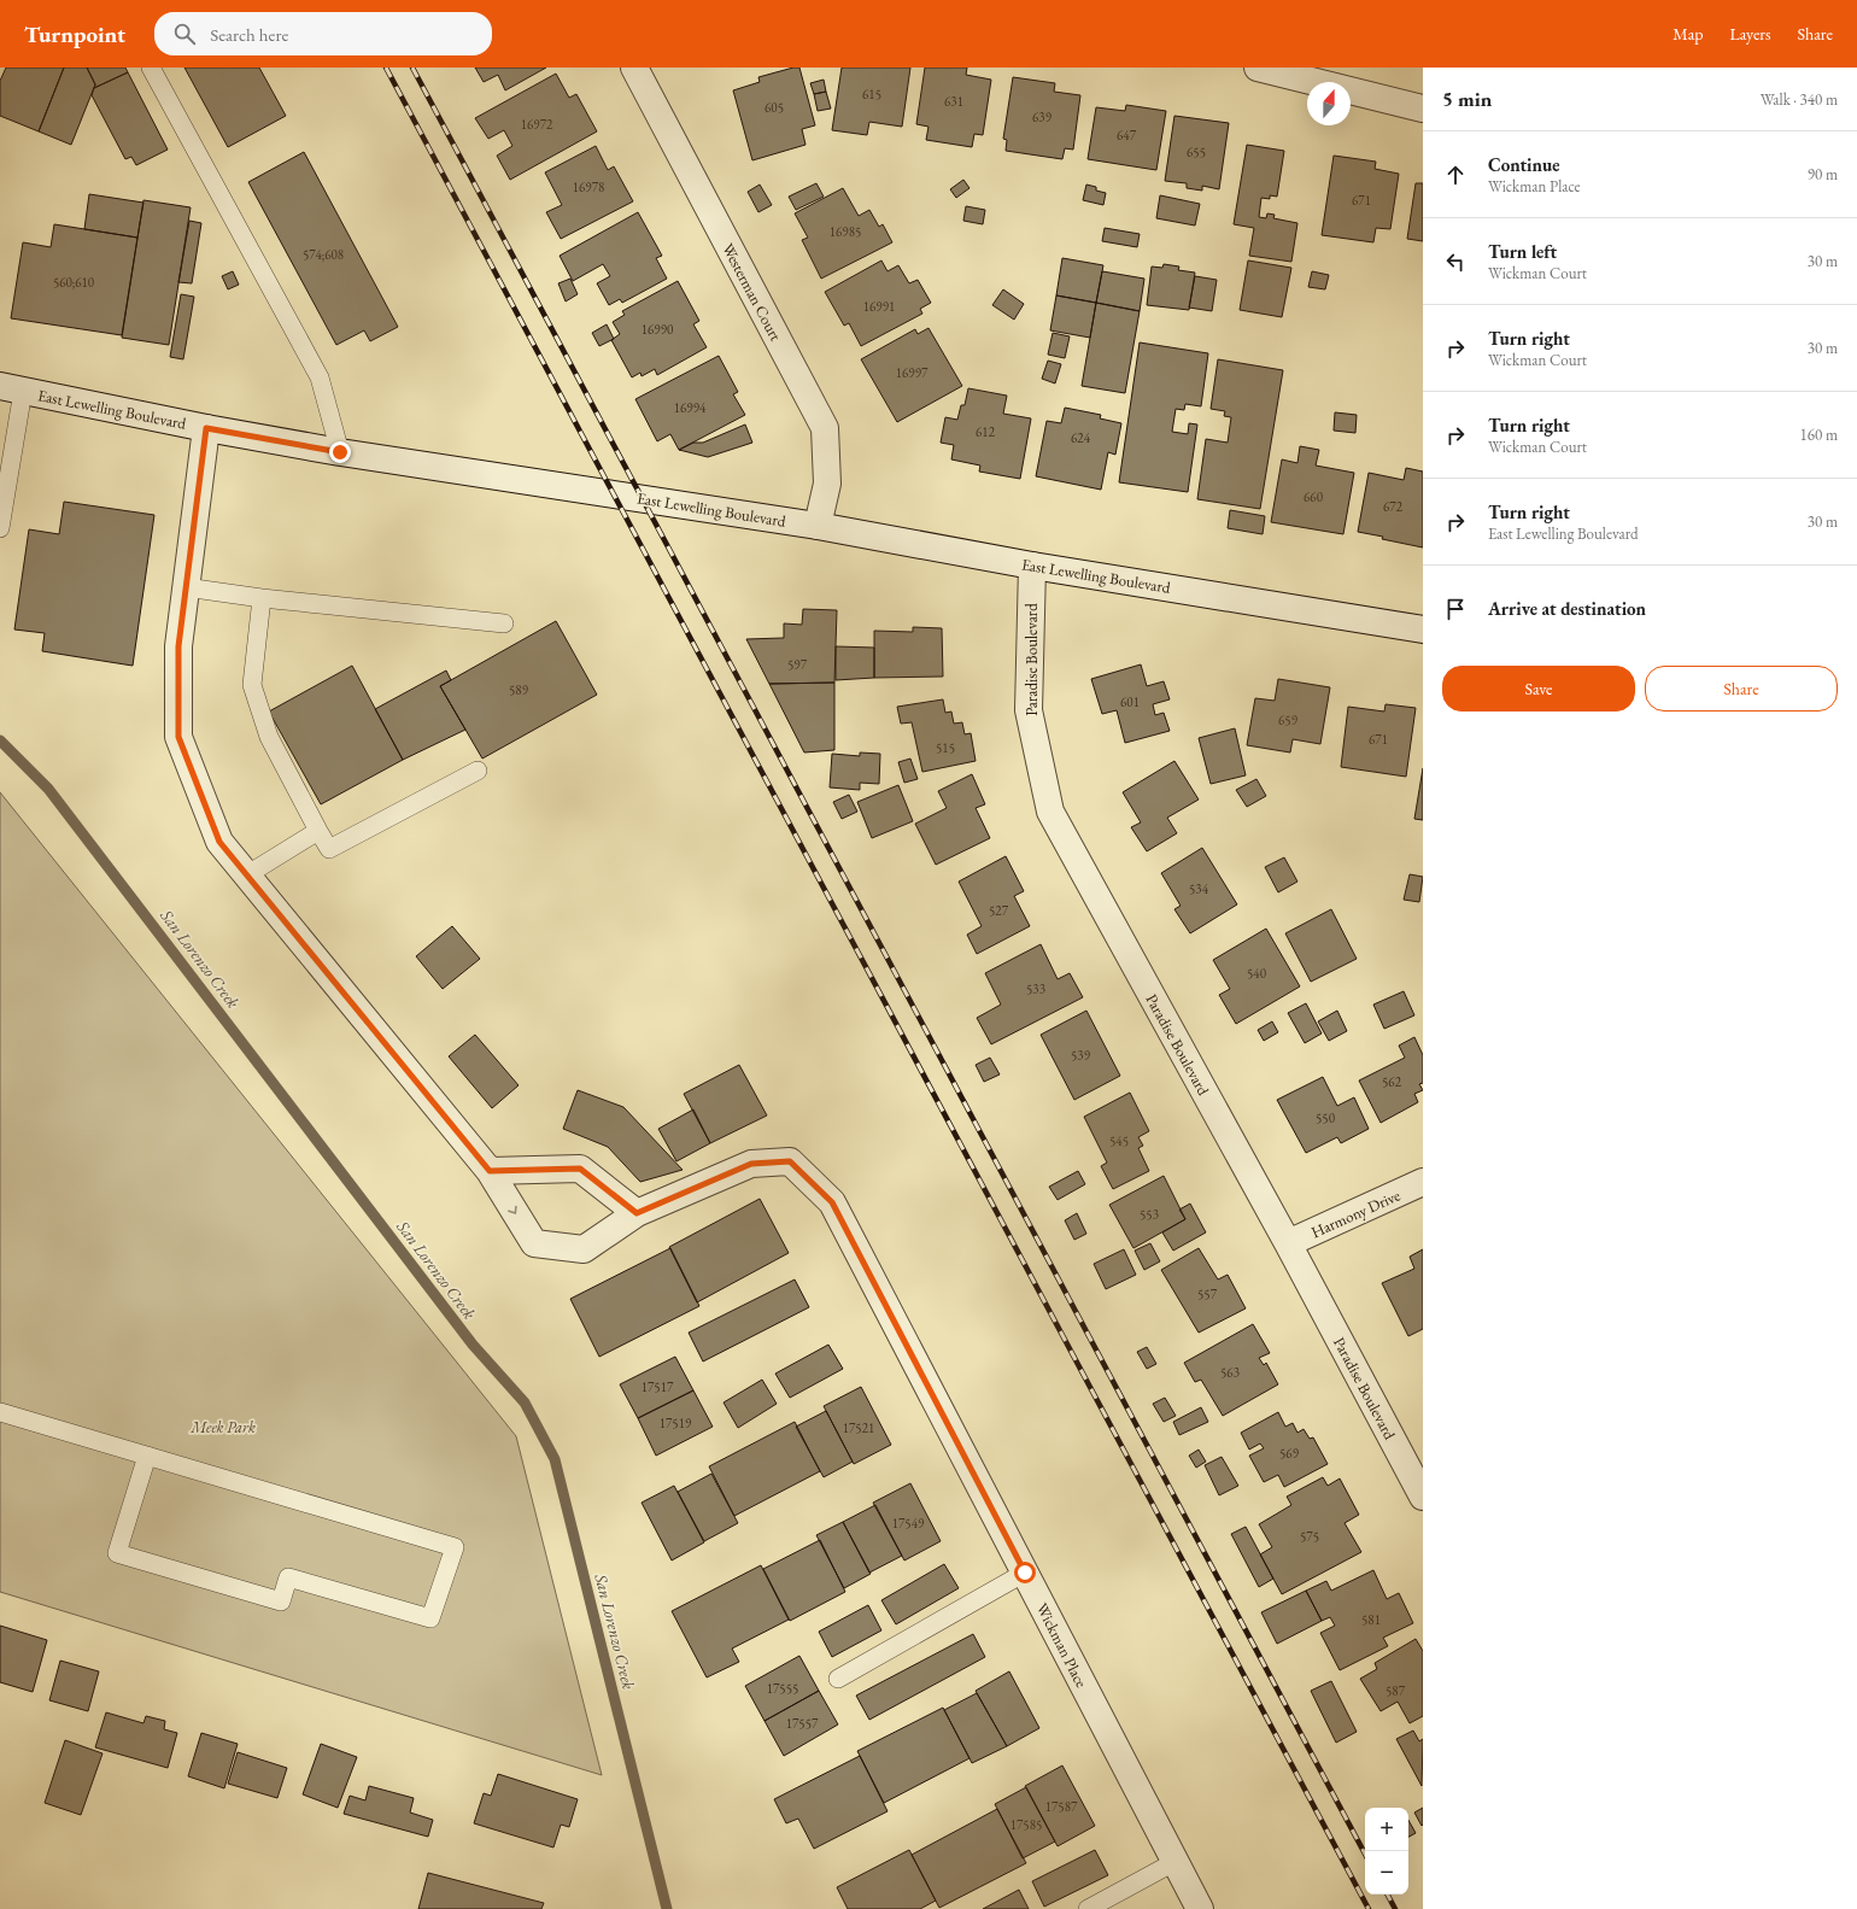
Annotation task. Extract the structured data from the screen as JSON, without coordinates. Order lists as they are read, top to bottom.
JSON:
{
  "streets": {
    "street": [
      "Westerman Court",
      "East Lewelling Boulevard",
      "Paradise Boulevard",
      "Harmony Drive",
      "Wickman Place"
    ]
  },
  "crossings": [
    ["Westerman Court", "East Lewelling Boulevard"],
    ["East Lewelling Boulevard", "Paradise Boulevard"],
    ["Paradise Boulevard", "Harmony Drive"]
  ],
  "water": ["San Lorenzo Creek"],
  "parks": ["Meek Park"],
  "house_numbers": [
    "615",
    "631",
    "605",
    "639",
    "16972",
    "647",
    "655",
    "16978",
    "671",
    "16985",
    "574;608",
    "560;610",
    "16991",
    "16990",
    "16997",
    "16994",
    "612",
    "624",
    "660",
    "672",
    "597",
    "589",
    "601",
    "659",
    "671",
    "515",
    "534",
    "527",
    "540",
    "533",
    "539",
    "562",
    "550",
    "545",
    "553",
    "557",
    "563",
    "17517",
    "17519",
    "17521",
    "569",
    "17549",
    "575",
    "581",
    "17555",
    "587",
    "17557",
    "17587",
    "17585"
  ],
  "north": "top",
  "page": {
    "header": "Turnpoint",
    "search": "Search here",
    "nav": ["Map", "Layers", "Share"],
    "heading": ["5 min", "Walk · 340 m"],
    "list": [
      ["Continue", "Wickman Place", "90 m"],
      ["Turn left", "Wickman Court", "30 m"],
      ["Turn right", "Wickman Court", "30 m"],
      ["Turn right", "Wickman Court", "160 m"],
      ["Turn right", "East Lewelling Boulevard", "30 m"],
      "Arrive at destination"
    ],
    "buttons": ["Save", "Share"],
    "map_buttons": ["+", "−"]
  }
}
